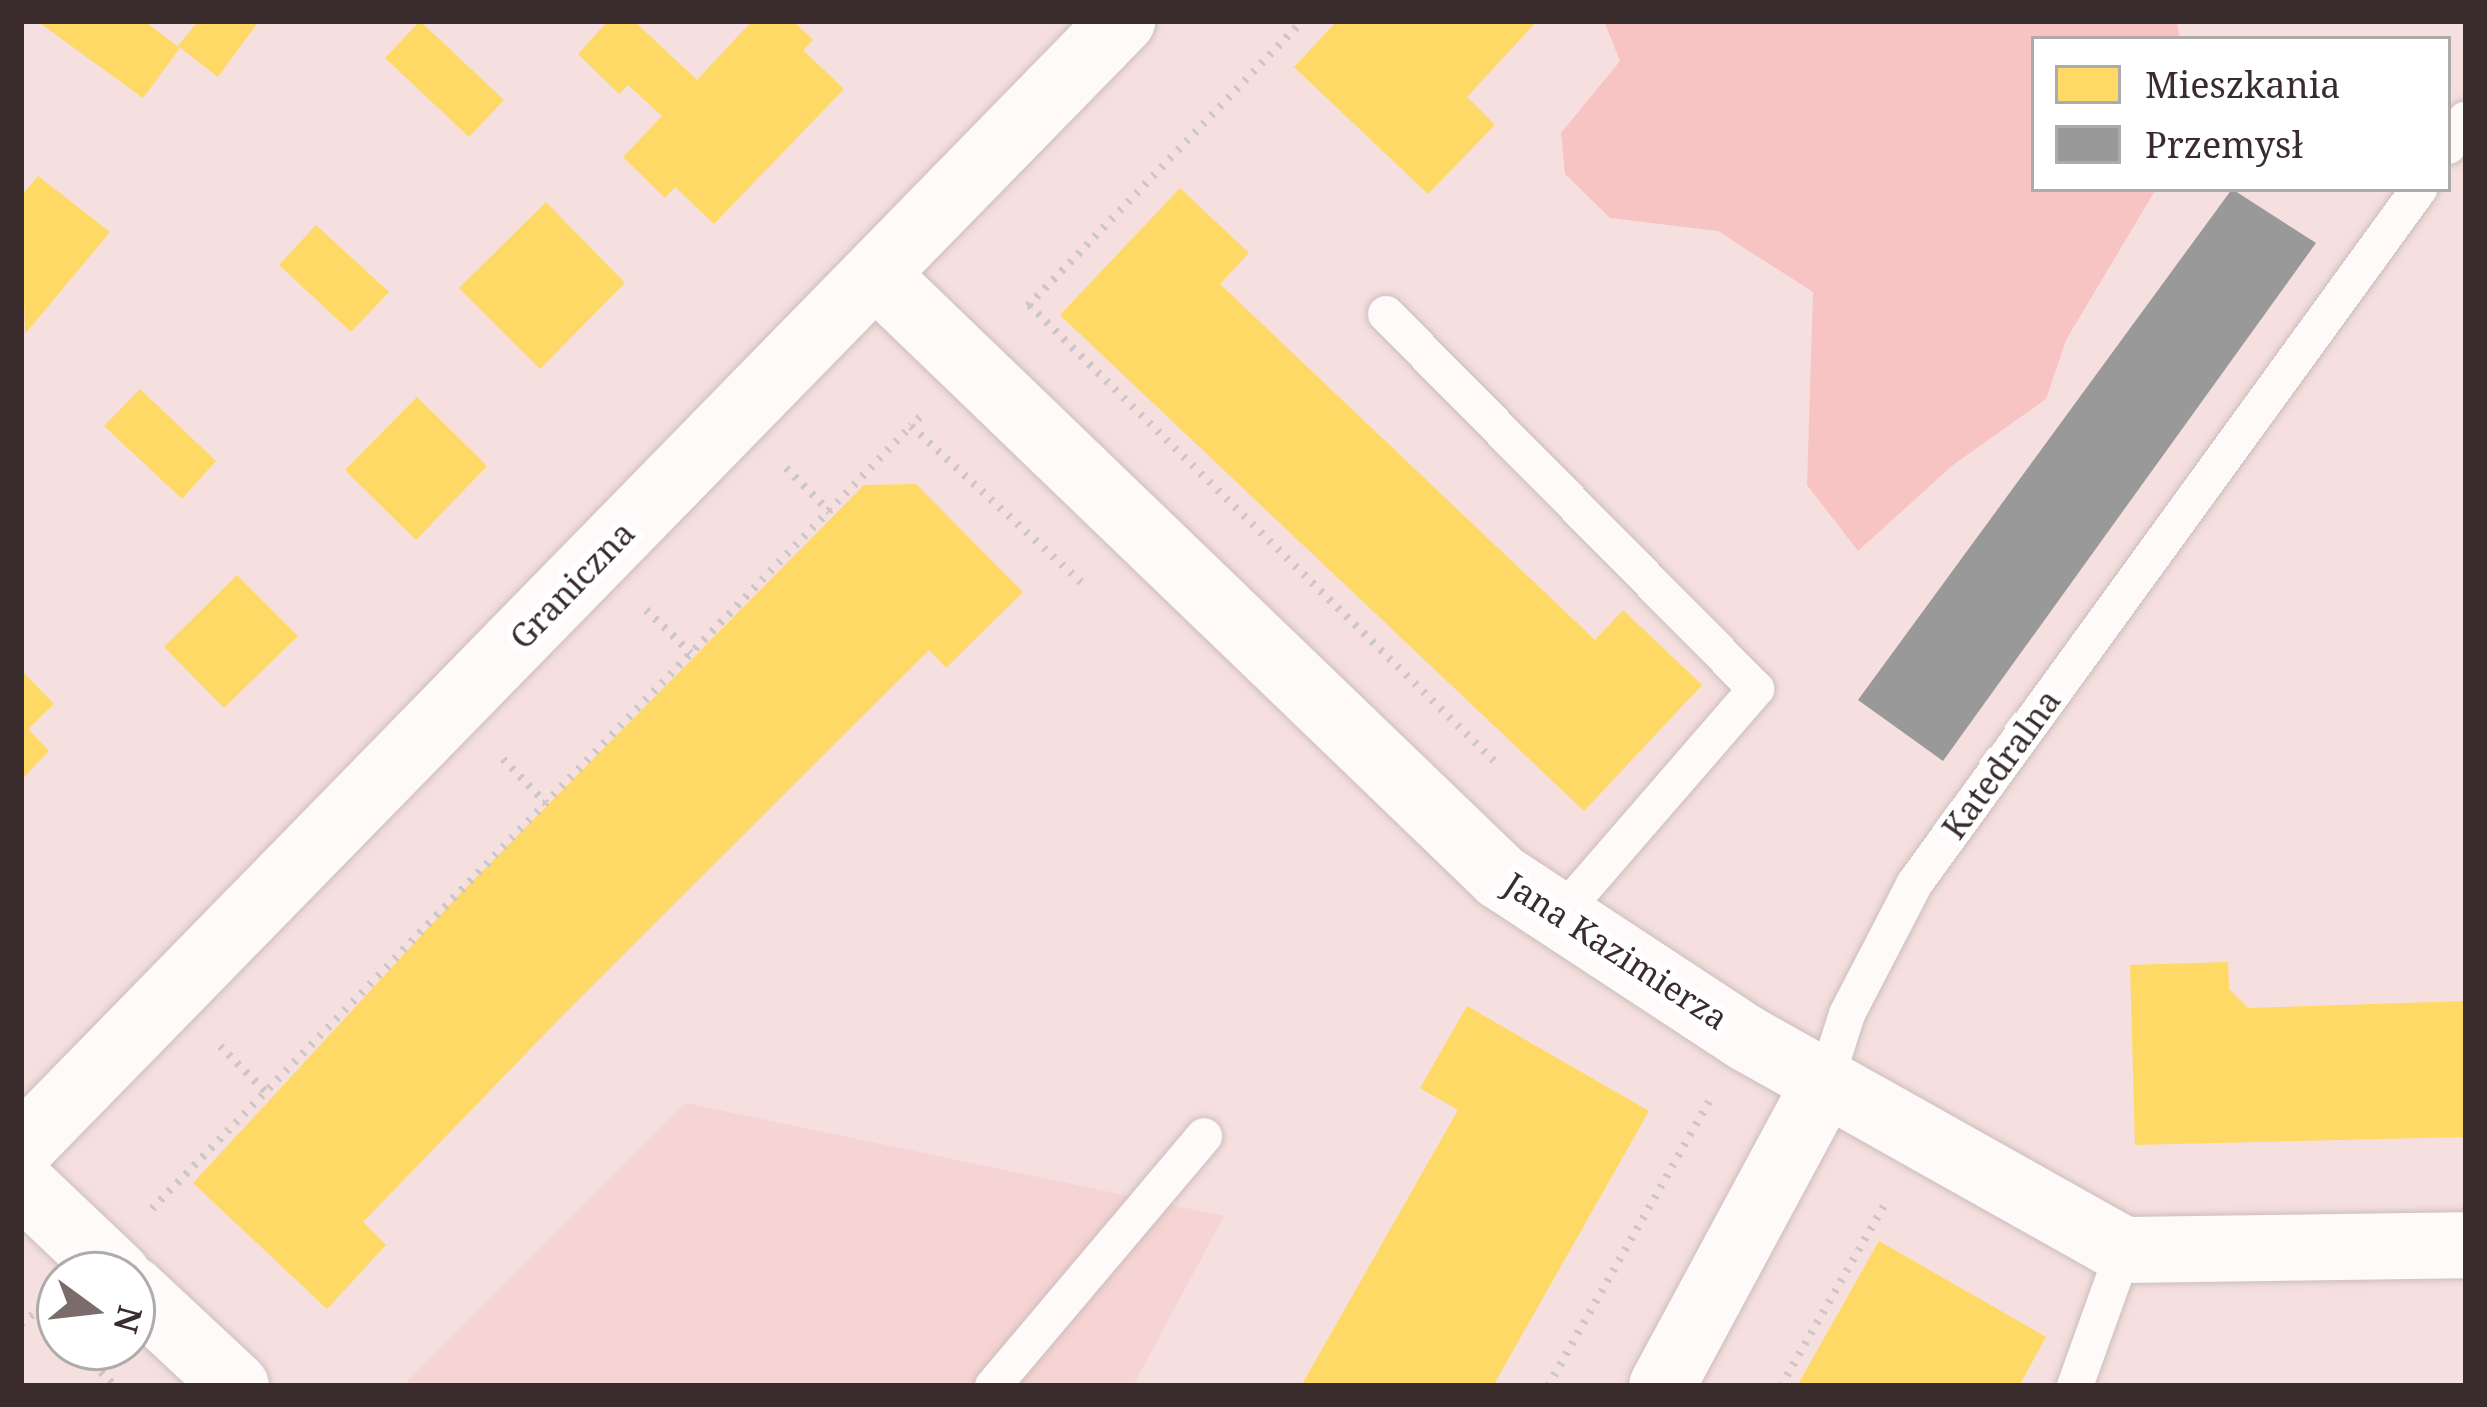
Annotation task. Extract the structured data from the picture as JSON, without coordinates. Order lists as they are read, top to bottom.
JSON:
{
  "streets": {
    "street": ["Graniczna", "Katedralna", "Jana Kazimierza"]
  },
  "crossings": [
    ["Graniczna", "Jana Kazimierza"],
    ["Katedralna", "Jana Kazimierza"]
  ],
  "legend": ["Mieszkania", "Przemysł"],
  "north": "right"
}
